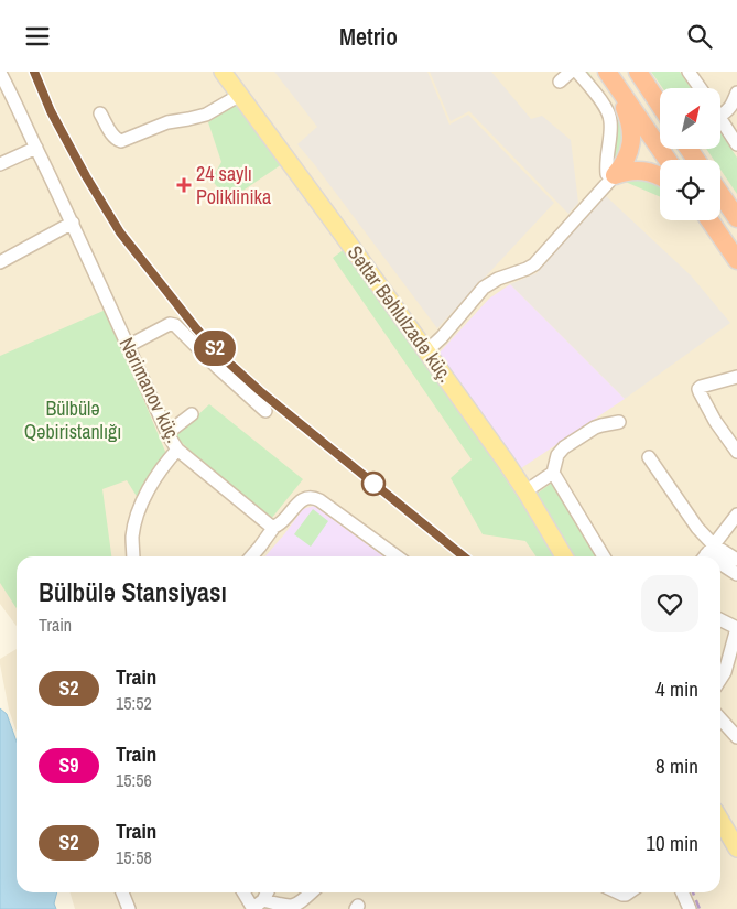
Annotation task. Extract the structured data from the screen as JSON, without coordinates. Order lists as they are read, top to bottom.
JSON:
{
  "streets": {
    "main road": ["Səttar Bəhlulzadə küç."],
    "street": ["Nərimanov küç."]
  },
  "parks": ["Bülbülə Qəbiristanlığı"],
  "places": {
    "health": ["24 saylı Poliklinika"]
  },
  "north": "top right",
  "page": {
    "header": "Metrio",
    "on_map": "S2",
    "heading": ["Bülbülə Stansiyası", "Train"],
    "list": [
      {
        "mark": "S2",
        "name": "Train",
        "note": "15:52",
        "value": "4 min"
      },
      {
        "mark": "S9",
        "name": "Train",
        "note": "15:56",
        "value": "8 min"
      },
      {
        "mark": "S2",
        "name": "Train",
        "note": "15:58",
        "value": "10 min"
      }
    ]
  }
}
